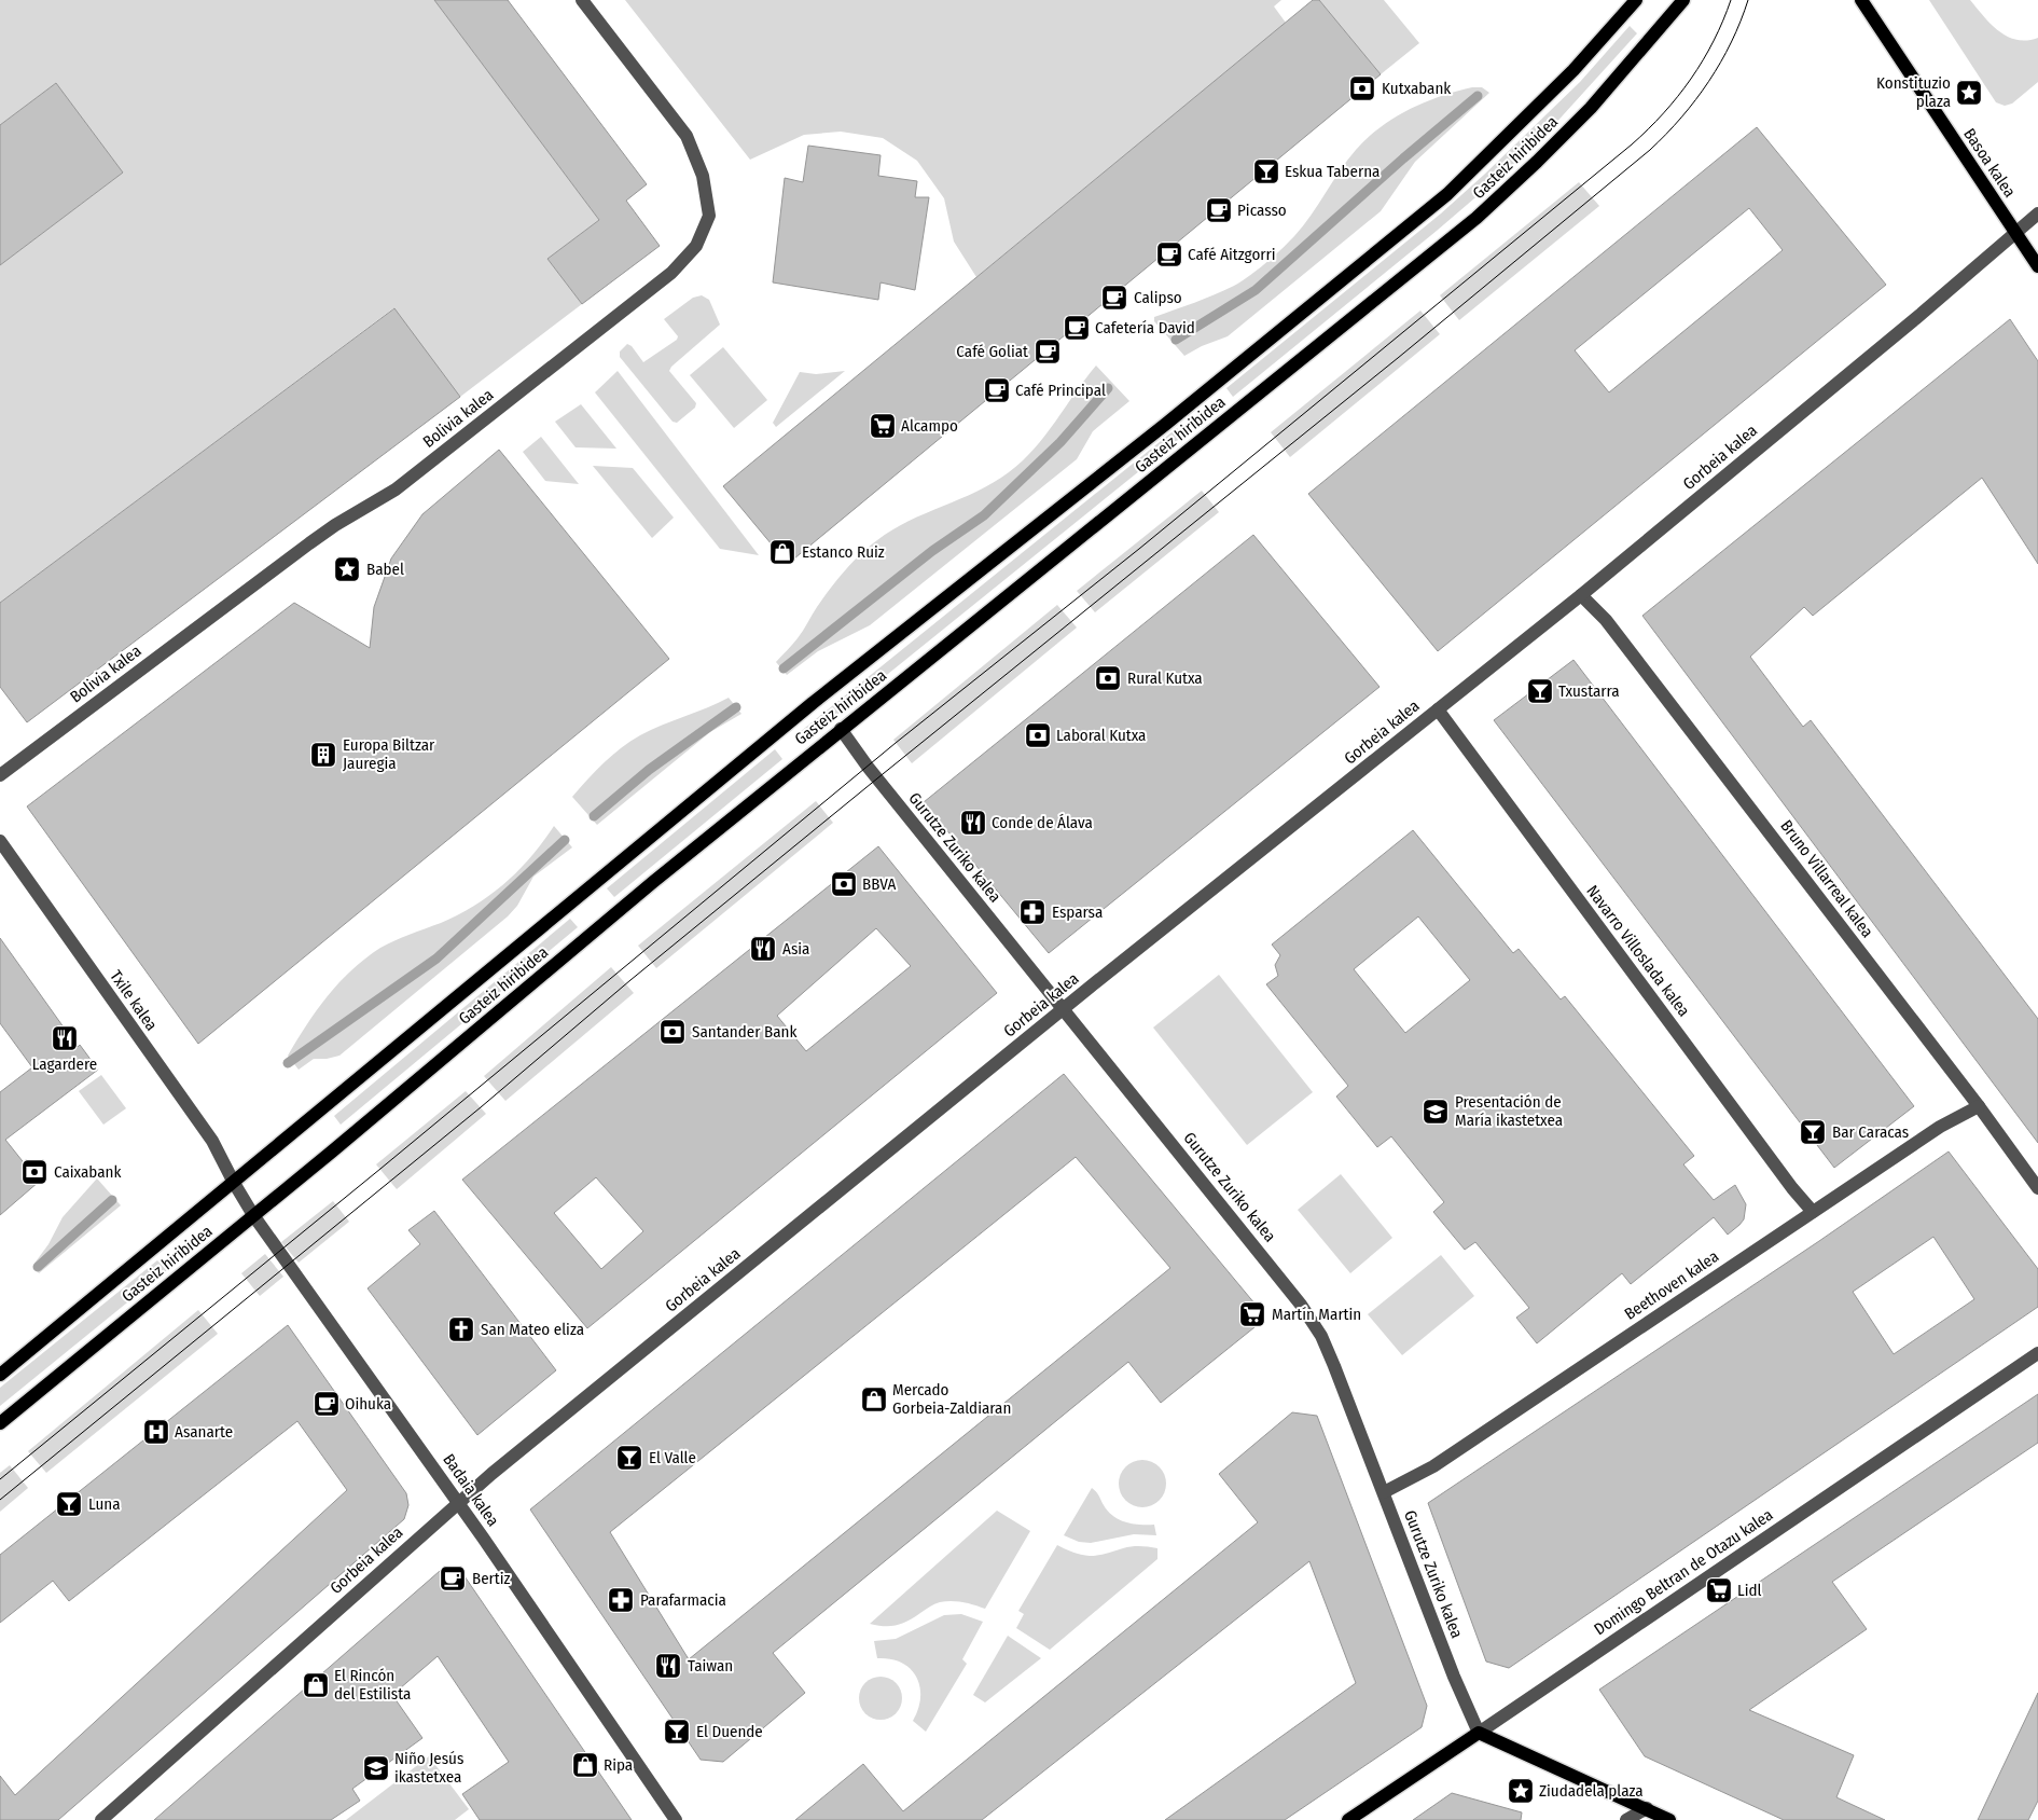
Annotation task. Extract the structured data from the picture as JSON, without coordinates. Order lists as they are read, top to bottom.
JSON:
{
  "streets": {
    "main road": ["Gasteiz hiribidea", "Basoa kalea", "Domingo Beltran de Otazu kalea"],
    "street": [
      "Bolivia kalea",
      "Gorbeia kalea",
      "Gurutze Zuriko kalea",
      "Bruno Villarreal kalea",
      "Navarro Villoslada kalea",
      "Txile kalea",
      "Beethoven kalea",
      "Badaia kalea"
    ]
  },
  "crossings": [
    ["Gasteiz hiribidea", "Gurutze Zuriko kalea"],
    ["Gasteiz hiribidea", "Txile kalea"],
    ["Gasteiz hiribidea", "Badaia kalea"],
    ["Basoa kalea", "Gorbeia kalea"],
    ["Gorbeia kalea", "Gurutze Zuriko kalea"],
    ["Gorbeia kalea", "Bruno Villarreal kalea"],
    ["Gorbeia kalea", "Navarro Villoslada kalea"],
    ["Gorbeia kalea", "Badaia kalea"],
    ["Gurutze Zuriko kalea", "Beethoven kalea"],
    ["Gurutze Zuriko kalea", "Domingo Beltran de Otazu kalea"],
    ["Bruno Villarreal kalea", "Beethoven kalea"],
    ["Navarro Villoslada kalea", "Beethoven kalea"],
    ["Txile kalea", "Badaia kalea"]
  ],
  "places": {
    "bank": [
      "Kutxabank",
      "Rural Kutxa",
      "Laboral Kutxa",
      "BBVA",
      "Santander Bank",
      "Caixabank"
    ],
    "place": ["Konstituzio plaza", "Babel", "Ziudadela plaza"],
    "bar": [
      "Eskua Taberna",
      "Txustarra",
      "Bar Caracas",
      "El Valle",
      "Luna",
      "El Duende"
    ],
    "cafe": [
      "Picasso",
      "Café Aitzgorri",
      "Calipso",
      "Cafetería David",
      "Café Goliat",
      "Café Principal",
      "Oihuka",
      "Bertiz"
    ],
    "supermarket": ["Alcampo", "Martín Martin", "Lidl"],
    "shop": [
      "Estanco Ruiz",
      "Mercado Gorbeia-Zaldiaran",
      "El Rincón del Estilista",
      "Ripa"
    ],
    "building": ["Europa Biltzar Jauregia"],
    "restaurant": [
      "Conde de Álava",
      "Asia",
      "Lagardere",
      "Taiwan"
    ],
    "pharmacy": ["Esparsa", "Parafarmacia"],
    "school or university": ["Presentación de María ikastetxea", "Niño Jesús ikastetxea"],
    "church": ["San Mateo eliza"],
    "hospital": ["Asanarte"]
  }
}
